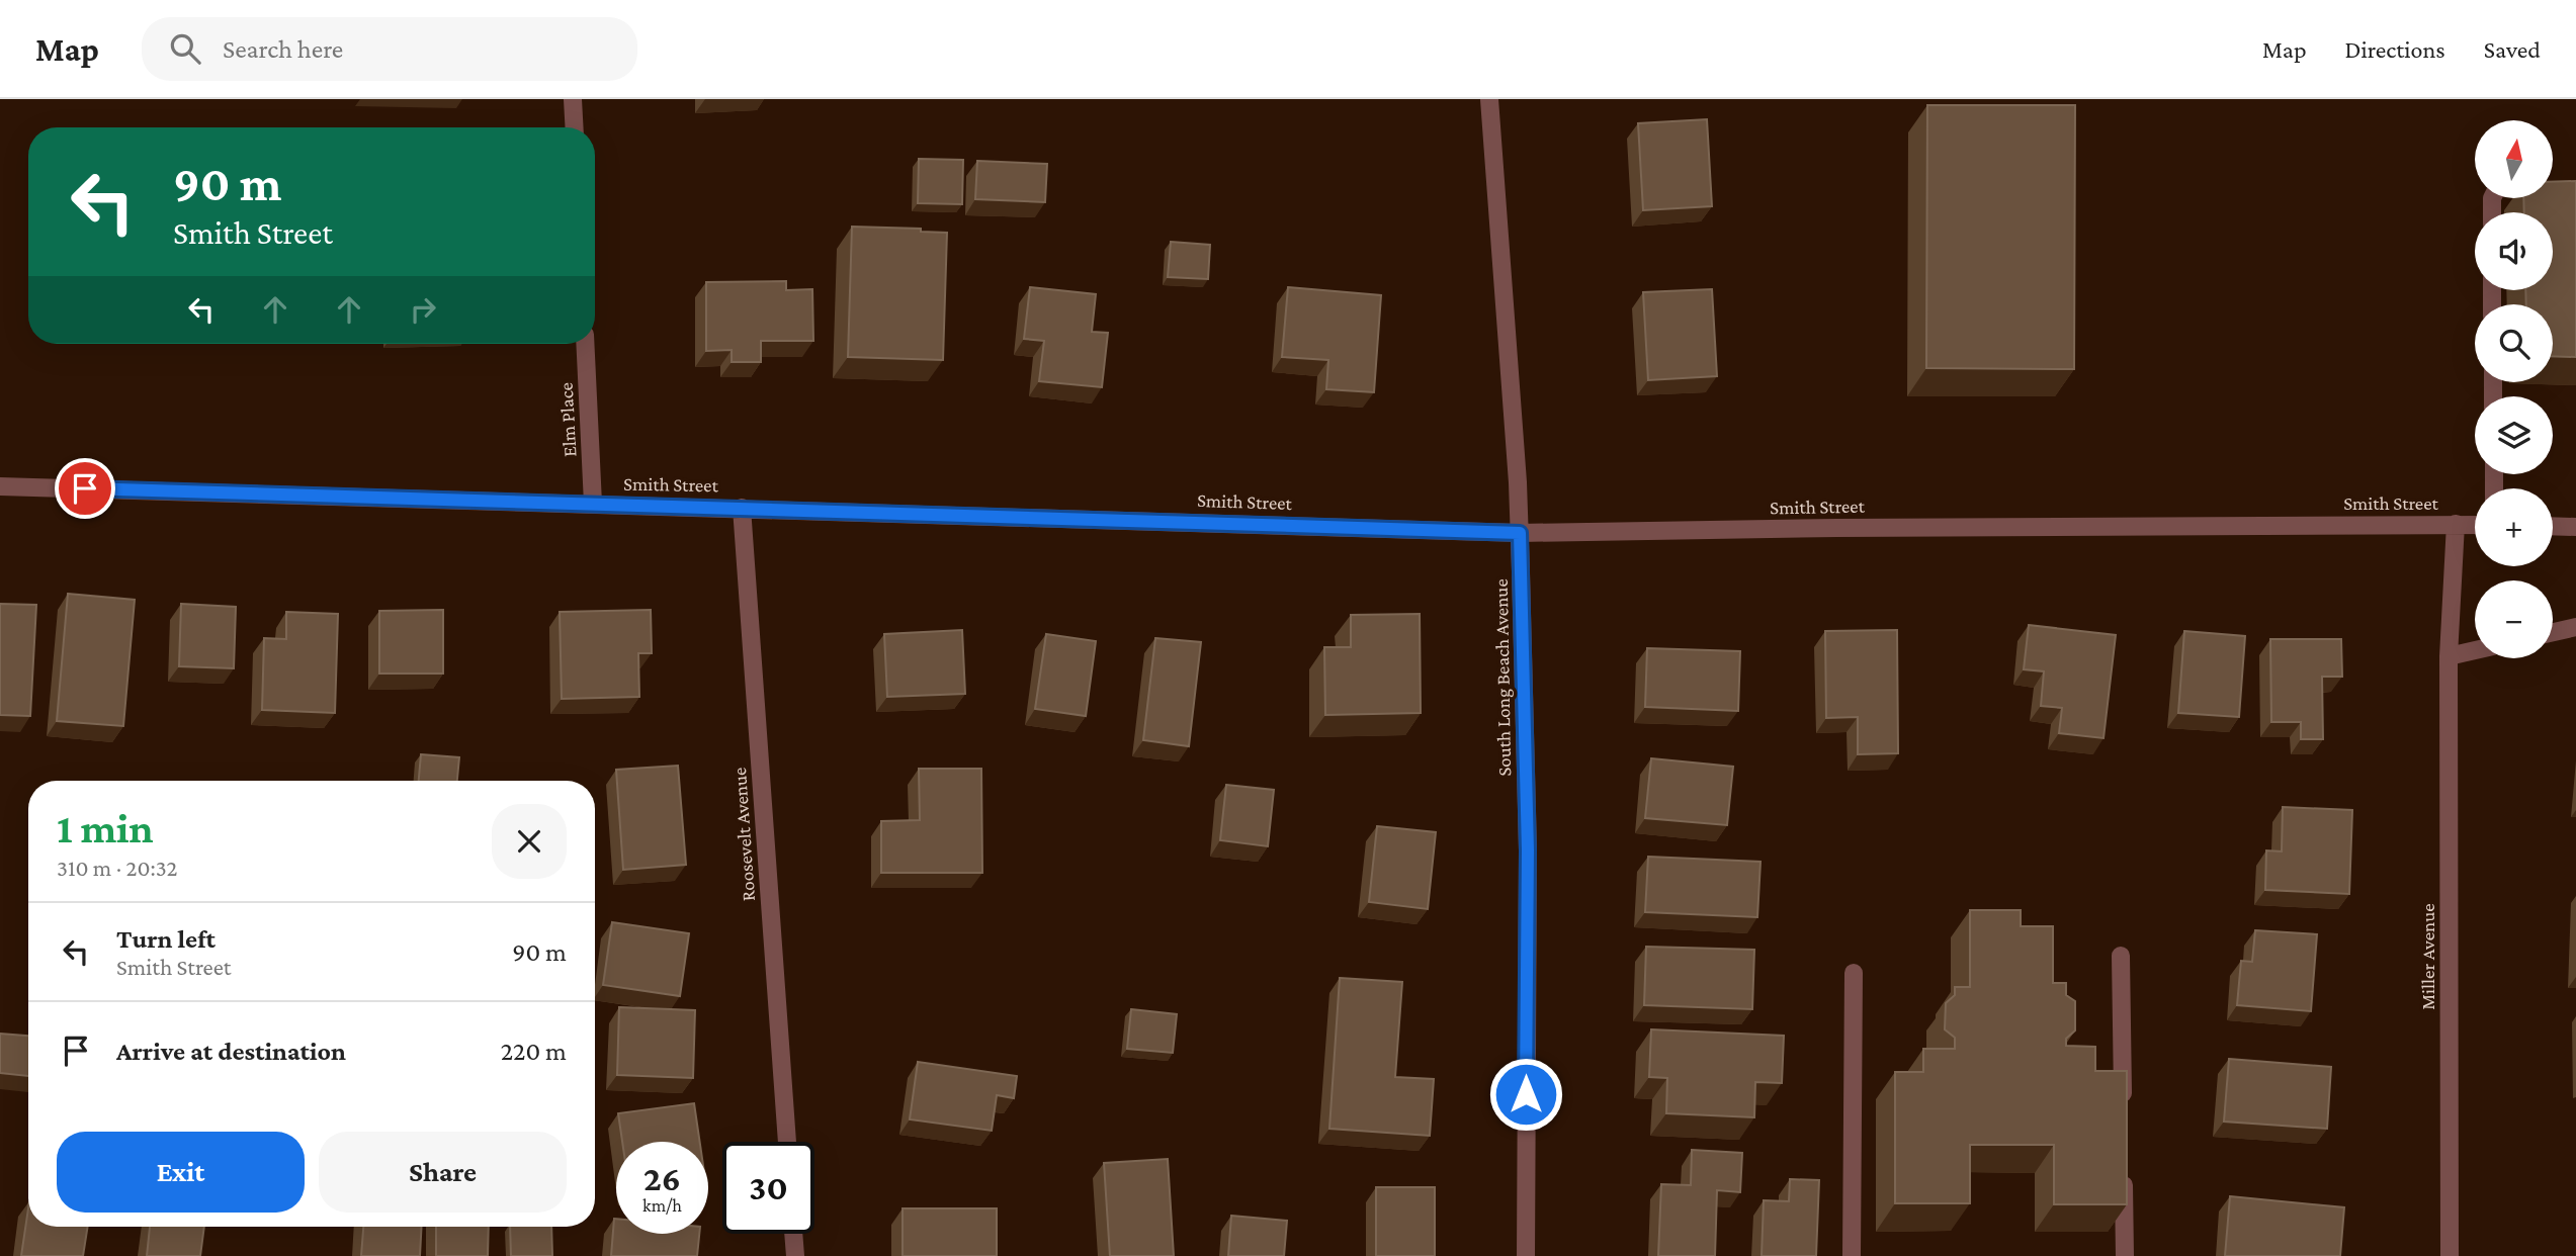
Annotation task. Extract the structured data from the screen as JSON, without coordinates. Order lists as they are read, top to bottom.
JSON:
{
  "streets": {
    "street": [
      "Elm Place",
      "Smith Street",
      "South Long Beach Avenue",
      "Roosevelt Avenue",
      "Miller Avenue"
    ]
  },
  "crossings": [
    ["Elm Place", "Smith Street"],
    ["Smith Street", "South Long Beach Avenue"],
    ["Smith Street", "Roosevelt Avenue"],
    ["Smith Street", "Miller Avenue"]
  ],
  "north": "top",
  "page": {
    "header": "Map",
    "search": "Search here",
    "nav": ["Map", "Directions", "Saved"],
    "map_buttons": ["+", "−"],
    "turn": ["90 m", "Smith Street"],
    "heading": ["1 min", "310 m · 20:32"],
    "list": [
      {
        "name": "Turn left",
        "note": "Smith Street",
        "value": "90 m"
      },
      {
        "name": "Arrive at destination",
        "value": "220 m"
      }
    ],
    "buttons": ["Exit", "Share"],
    "speed": "26 km/h",
    "limit": "30"
  }
}
